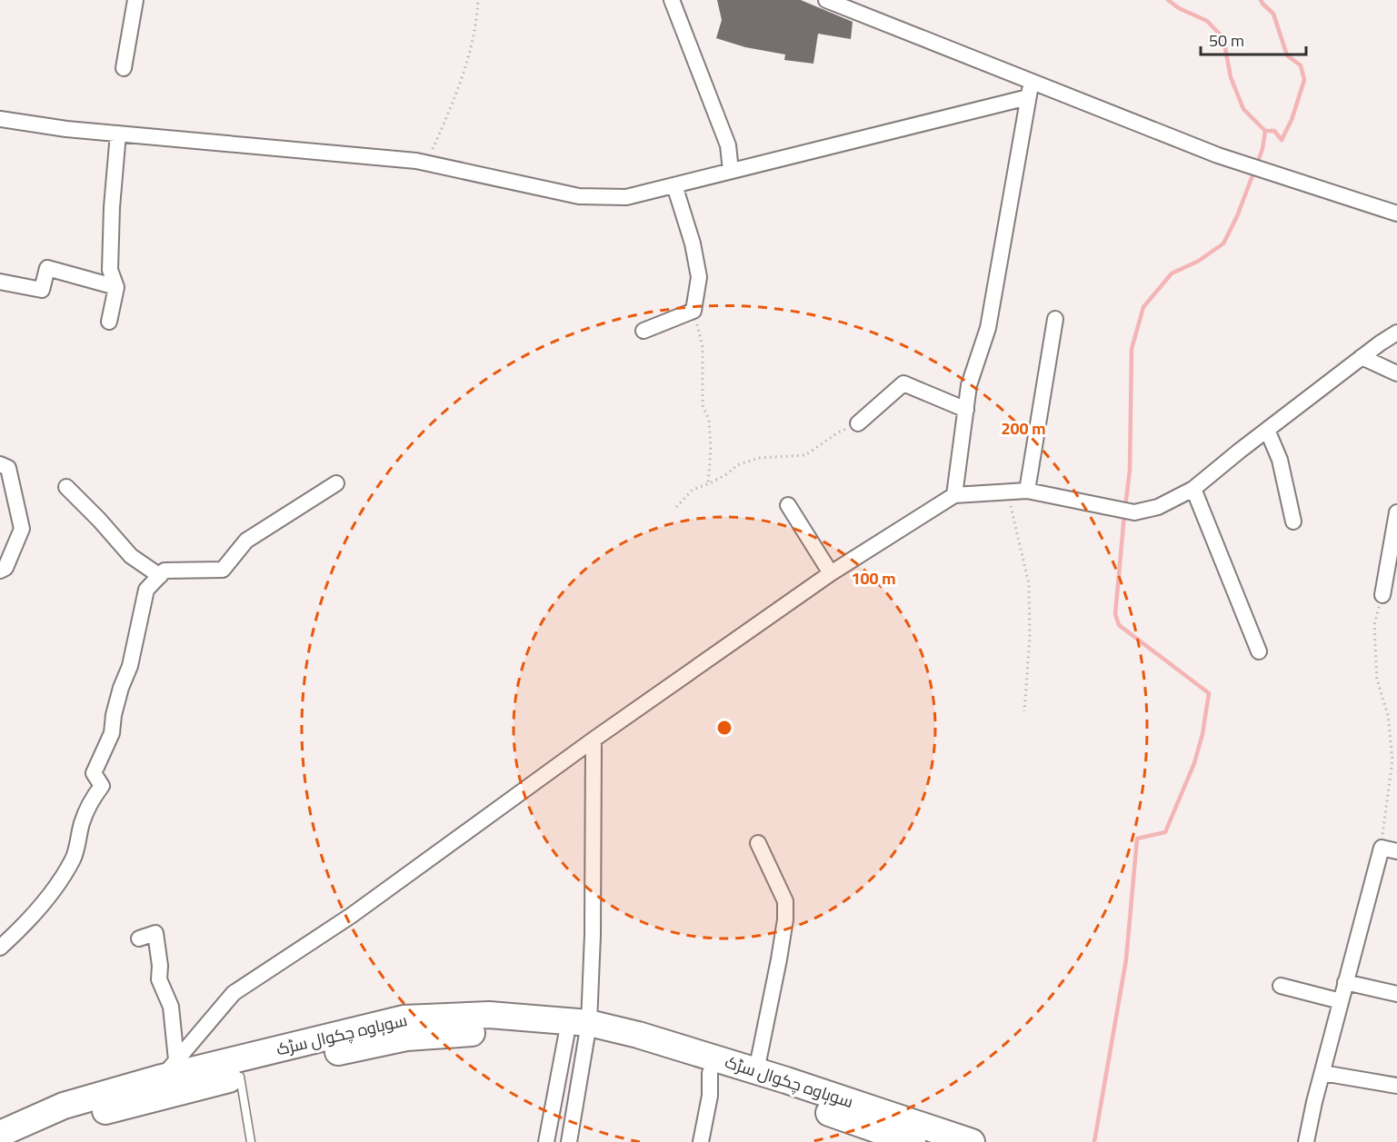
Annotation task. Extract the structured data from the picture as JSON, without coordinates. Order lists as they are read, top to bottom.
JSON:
{
  "streets": {
    "highway": ["سوہاوہ چکوال سڑک"]
  },
  "scale_bar": "50 m",
  "rings": ["200 m", "100 m"]
}
